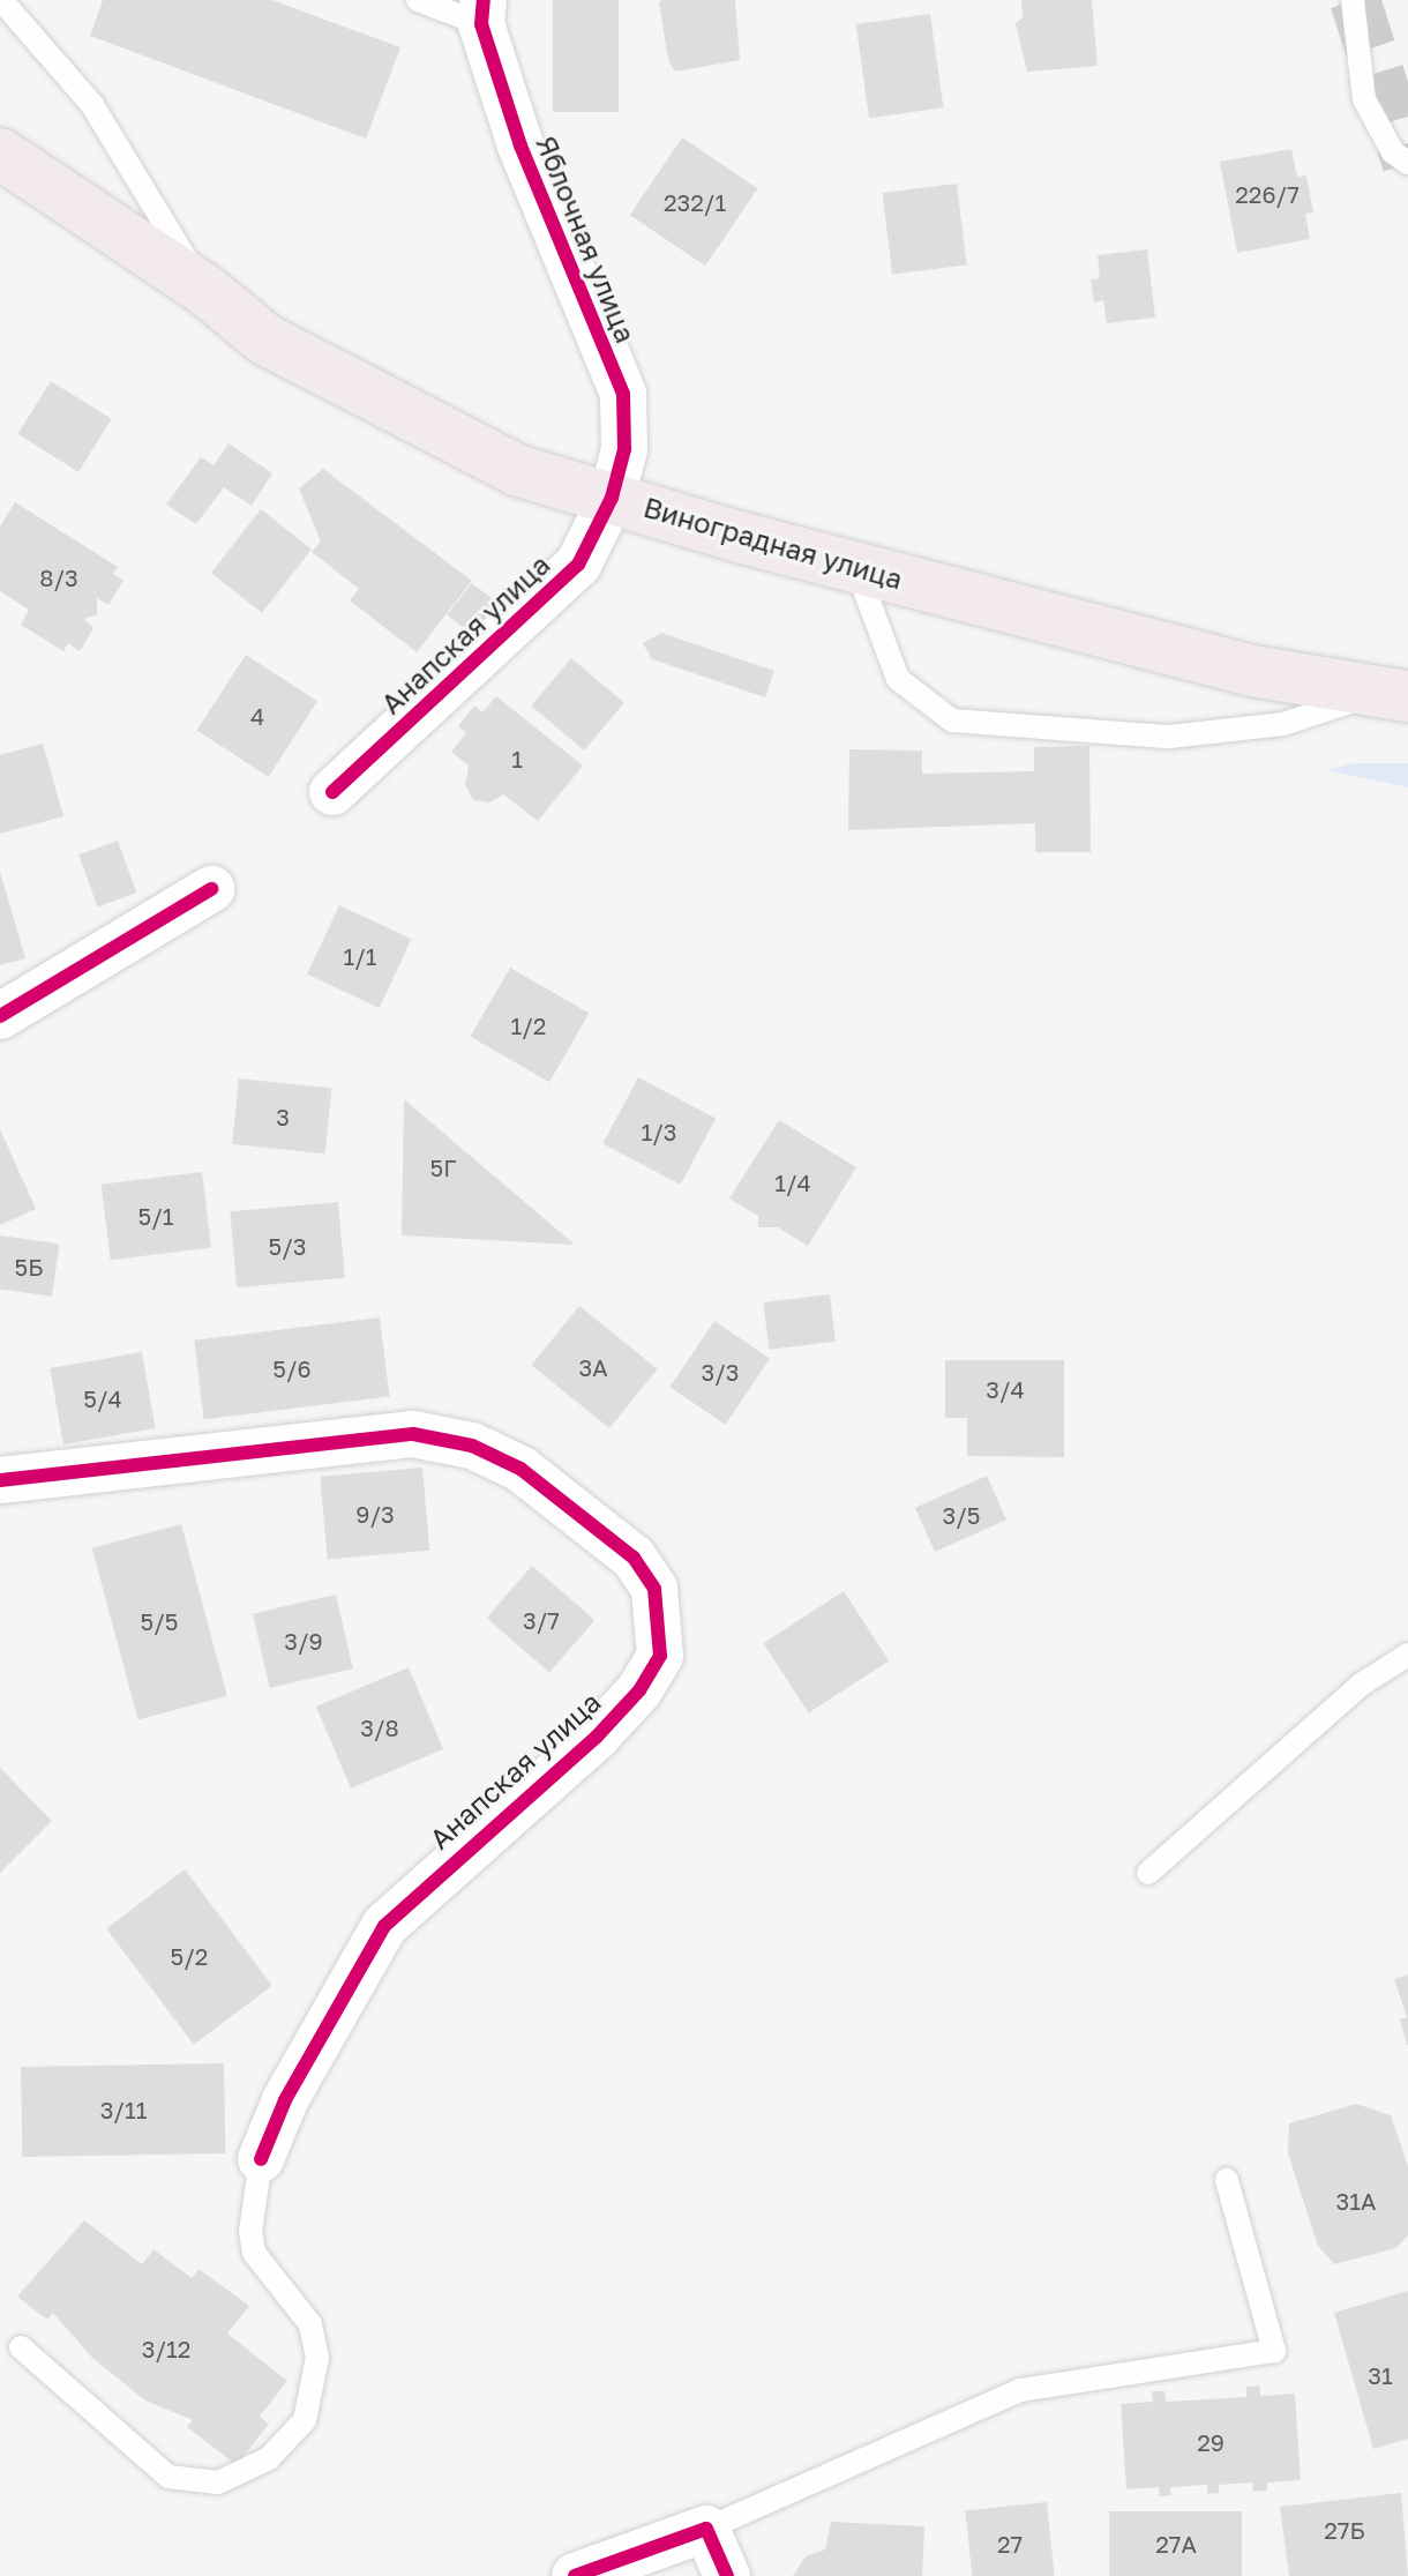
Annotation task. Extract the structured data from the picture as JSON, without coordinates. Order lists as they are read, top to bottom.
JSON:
{
  "streets": {
    "main road": ["Виноградная улица"],
    "street": ["Яблочная улица", "Анапская улица"]
  },
  "crossings": [
    ["Яблочная улица", "Виноградная улица"],
    ["Яблочная улица", "Анапская улица"],
    ["Виноградная улица", "Анапская улица"]
  ],
  "house_numbers": [
    "226/7",
    "232/1",
    "8/3",
    "4",
    "1",
    "1/1",
    "1/2",
    "3",
    "1/3",
    "5Г",
    "1/4",
    "5/1",
    "5/3",
    "5Б",
    "3А",
    "5/6",
    "3/3",
    "3/4",
    "5/4",
    "9/3",
    "3/5",
    "3/7",
    "5/5",
    "3/9",
    "3/8",
    "5/2",
    "3/11",
    "31А",
    "3/12",
    "31",
    "29",
    "27Б",
    "27",
    "27А"
  ]
}
